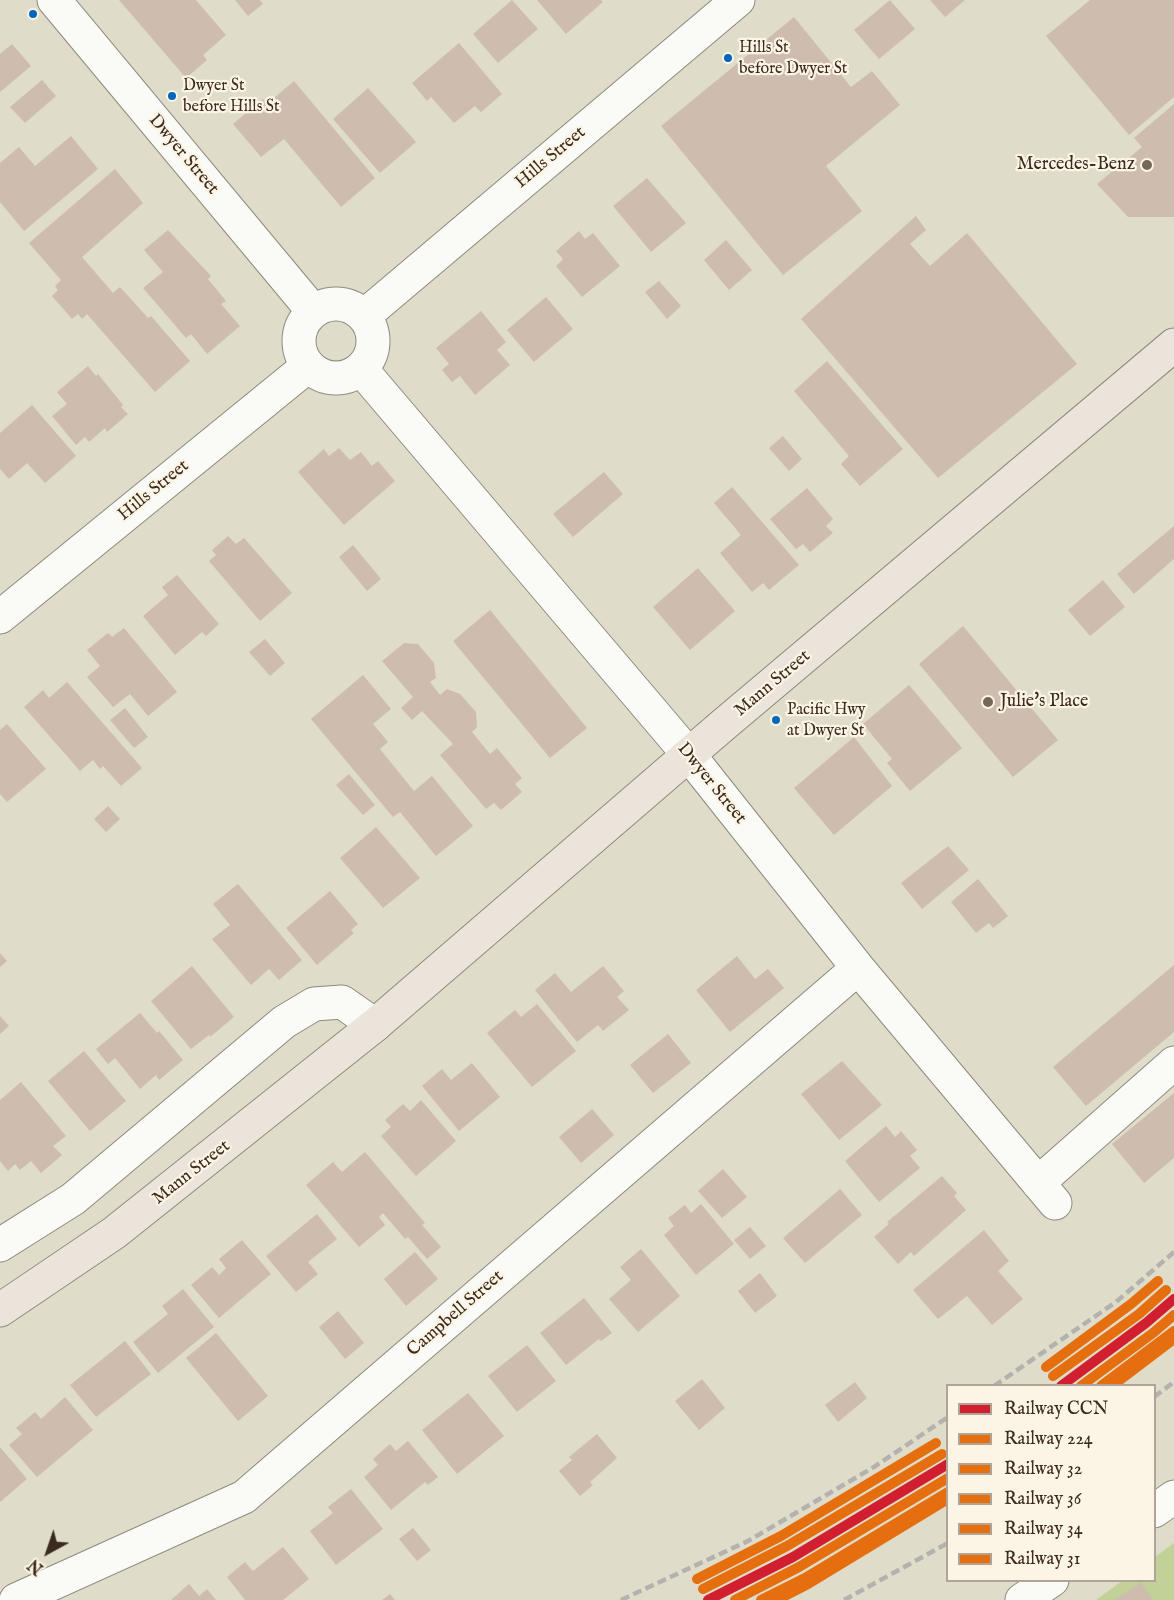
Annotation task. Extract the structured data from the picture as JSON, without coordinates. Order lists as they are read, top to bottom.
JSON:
{
  "streets": {
    "main road": ["Mann Street"],
    "street": ["Dwyer Street", "Hills Street", "Campbell Street"]
  },
  "crossings": [
    ["Dwyer Street", "Hills Street"],
    ["Dwyer Street", "Mann Street"],
    ["Dwyer Street", "Campbell Street"]
  ],
  "places": [
    "Hills St before Dwyer St",
    "Dwyer St before Hills St",
    "Mercedes-Benz",
    "Julie's Place",
    "Pacific Hwy at Dwyer St"
  ],
  "lines": [
    "rail line 34",
    "rail line 32",
    "rail line CCN",
    "rail line 224",
    "rail line 36",
    "rail line 31"
  ],
  "legend": [
    "Railway CCN",
    "Railway 224",
    "Railway 32",
    "Railway 36",
    "Railway 34",
    "Railway 31"
  ],
  "north": "bottom left"
}
